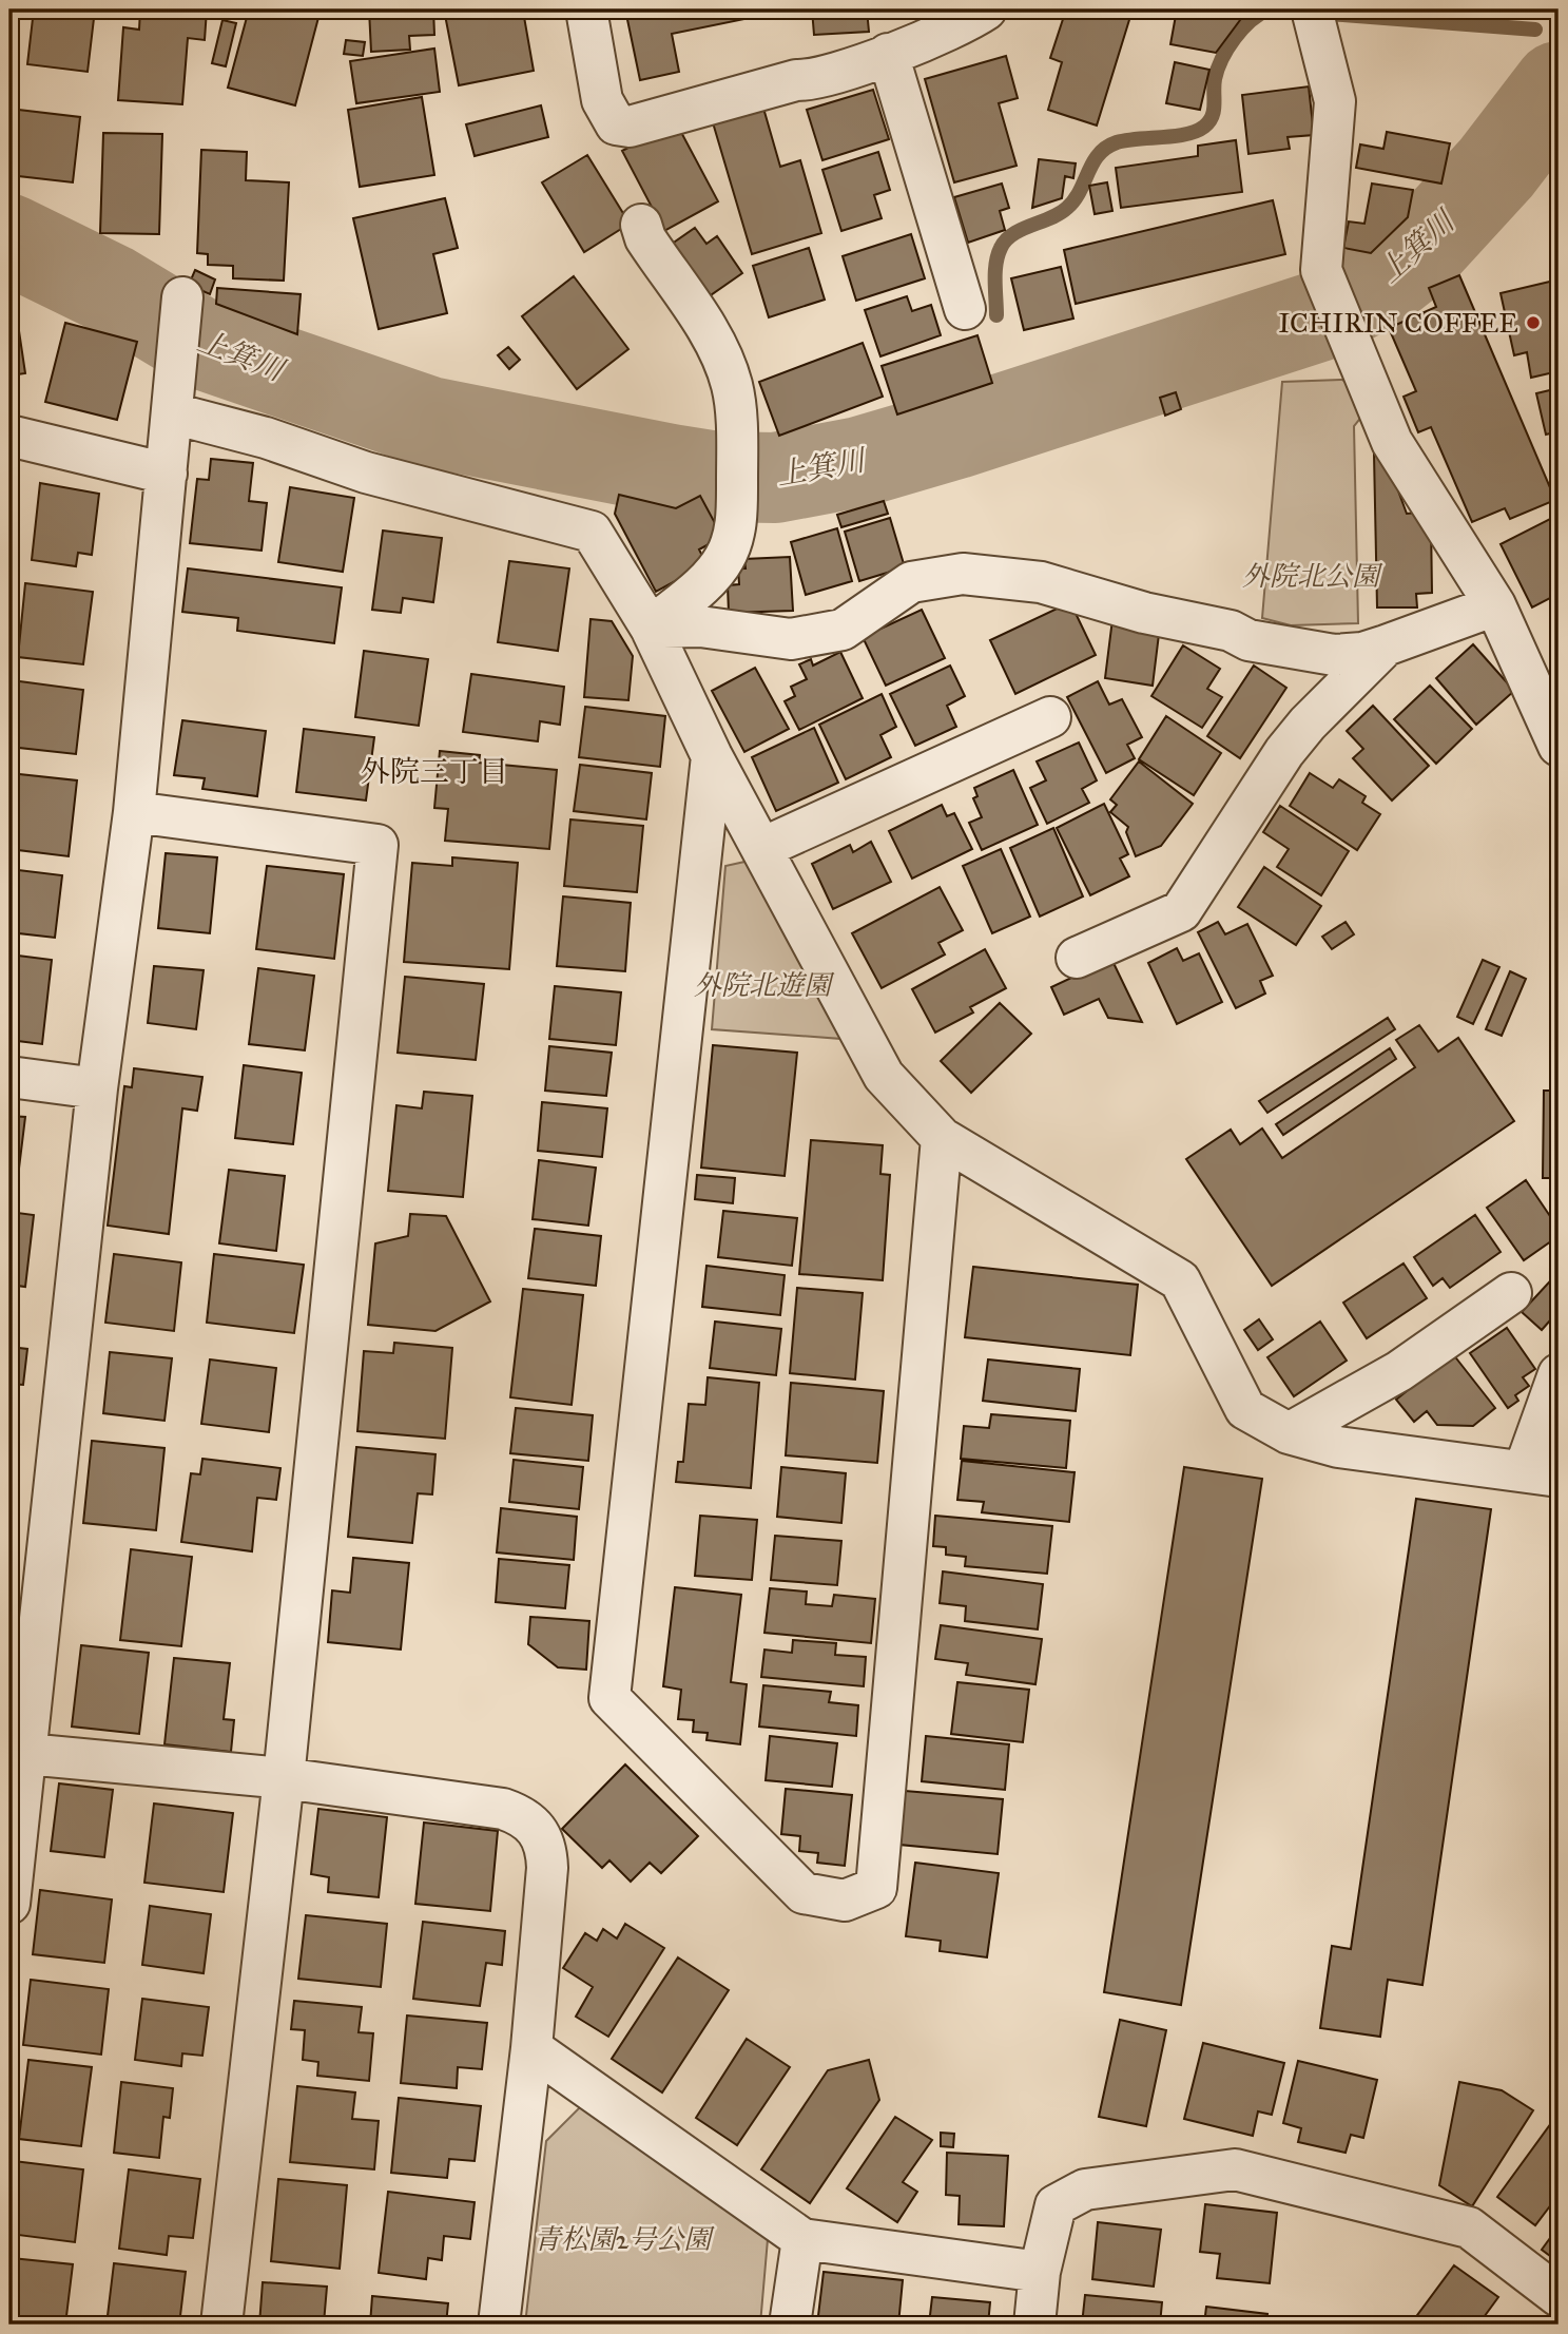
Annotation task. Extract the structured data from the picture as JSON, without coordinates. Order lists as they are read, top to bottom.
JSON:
{
  "districts": ["外院三丁目"],
  "water": ["上箕川"],
  "parks": ["外院北公園", "外院北遊園", "青松園2号公園"],
  "places": ["ICHIRIN COFFEE"]
}
